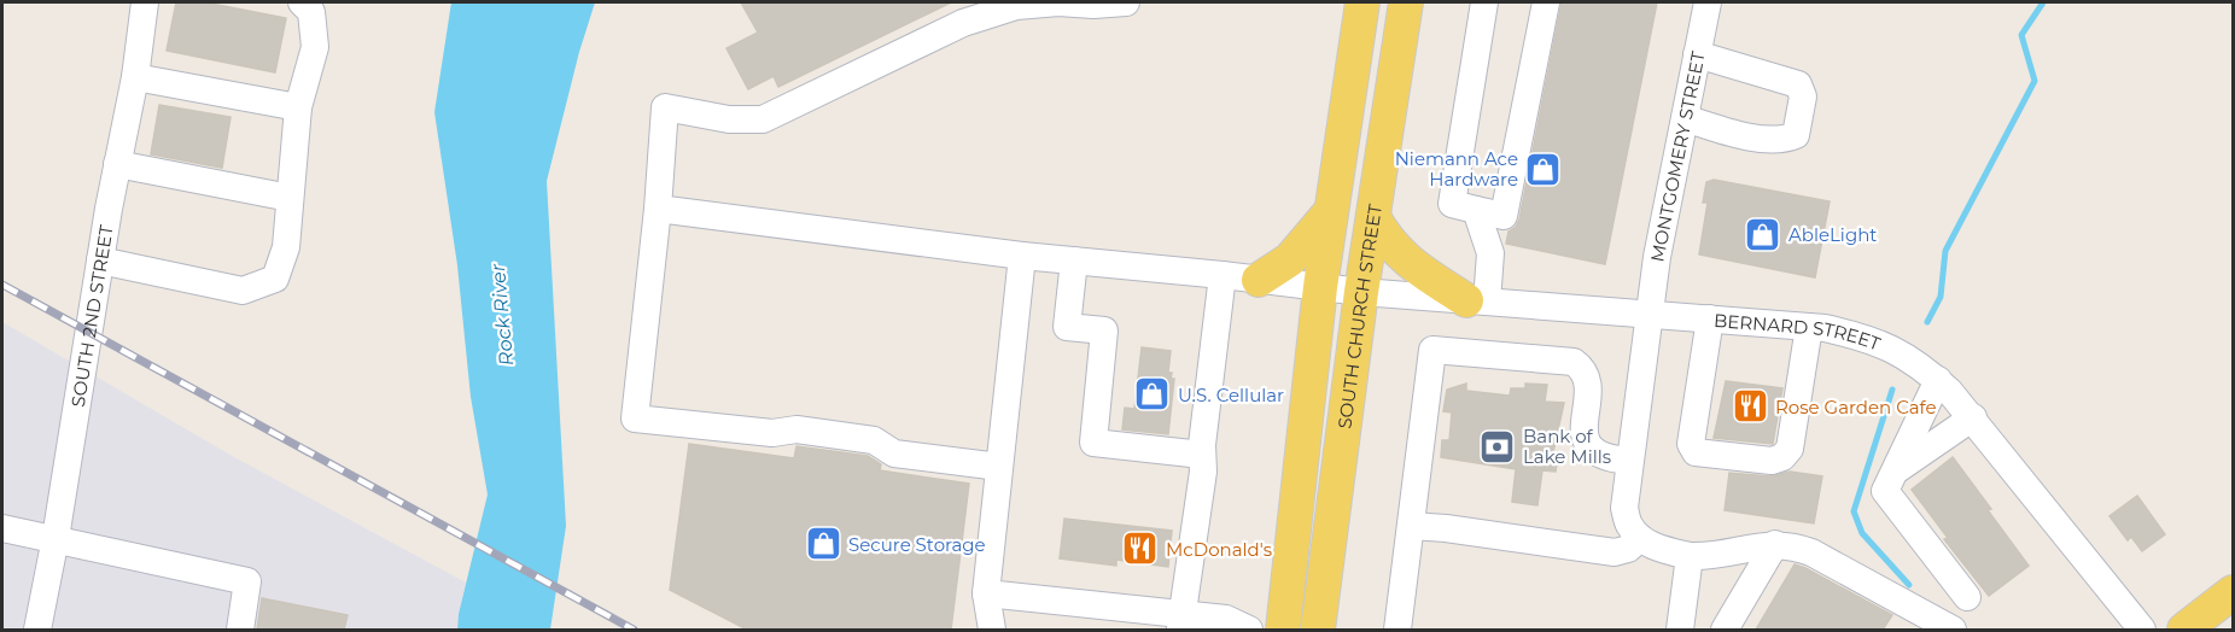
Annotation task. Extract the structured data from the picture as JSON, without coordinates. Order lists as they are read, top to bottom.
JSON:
{
  "streets": {
    "main road": ["SOUTH CHURCH STREET"],
    "street": ["MONTGOMERY STREET", "SOUTH 2ND STREET", "BERNARD STREET"]
  },
  "crossings": [
    ["MONTGOMERY STREET", "BERNARD STREET"],
    ["SOUTH CHURCH STREET", "BERNARD STREET"]
  ],
  "water": ["Rock River"],
  "places": {
    "shop": [
      "Niemann Ace Hardware",
      "AbleLight",
      "U.S. Cellular",
      "Secure Storage"
    ],
    "restaurant": ["Rose Garden Cafe", "McDonald's"],
    "bank": ["Bank of Lake Mills"]
  }
}
